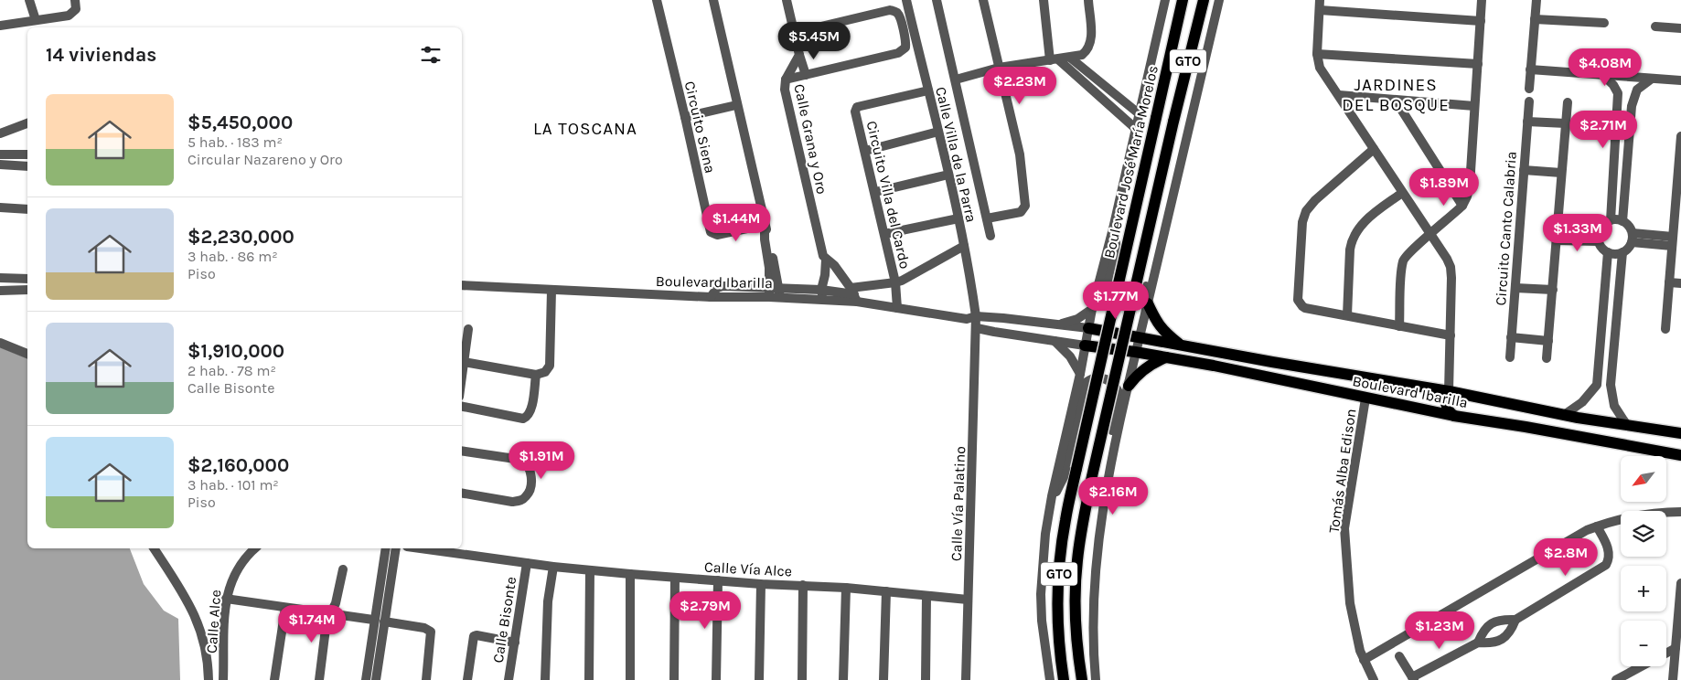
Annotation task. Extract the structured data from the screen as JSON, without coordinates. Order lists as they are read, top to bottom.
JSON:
{
  "streets": {
    "main road": ["GTO", "Boulevard José María Morelos", "Boulevard Ibarilla"],
    "street": [
      "Circuito Siena",
      "Calle Grana y Oro",
      "Calle Villa de la Parra",
      "Circuito Villa del Cardo",
      "Circuito Canto Calabria",
      "Tomás Alba Edison",
      "Calle Vía Palatino",
      "Calle Vía Alce",
      "Calle Bisonte",
      "Calle Alce"
    ]
  },
  "crossings": [
    ["Calle Grana y Oro", "Boulevard Ibarilla"],
    ["Calle Villa de la Parra", "Circuito Villa del Cardo"],
    ["Calle Villa de la Parra", "Boulevard Ibarilla"],
    ["Calle Villa de la Parra", "Calle Vía Palatino"],
    ["Circuito Villa del Cardo", "Boulevard Ibarilla"],
    ["Boulevard Ibarilla", "Tomás Alba Edison"],
    ["Calle Vía Palatino", "Calle Vía Alce"],
    ["Calle Vía Alce", "Calle Bisonte"]
  ],
  "districts": ["JARDINES DEL BOSQUE", "LA TOSCANA"],
  "north": "bottom left",
  "page": {
    "price": [
      "$5.45M",
      "$4.08M",
      "$2.23M",
      "$2.71M",
      "$1.89M",
      "$1.44M",
      "$1.33M",
      "$1.77M",
      "$1.91M",
      "$2.16M",
      "$2.8M",
      "$2.79M",
      "$1.74M",
      "$1.23M"
    ],
    "heading": "14 viviendas",
    "list": [
      {
        "name": "$5,450,000",
        "note": "5 hab. · 183 m² · Circular Nazareno y Oro"
      },
      {
        "name": "$2,230,000",
        "note": "3 hab. · 86 m² · Piso"
      },
      {
        "name": "$1,910,000",
        "note": "2 hab. · 78 m² · Calle Bisonte"
      },
      {
        "name": "$2,160,000",
        "note": "3 hab. · 101 m² · Piso"
      }
    ],
    "map_buttons": ["+", "−"]
  }
}
